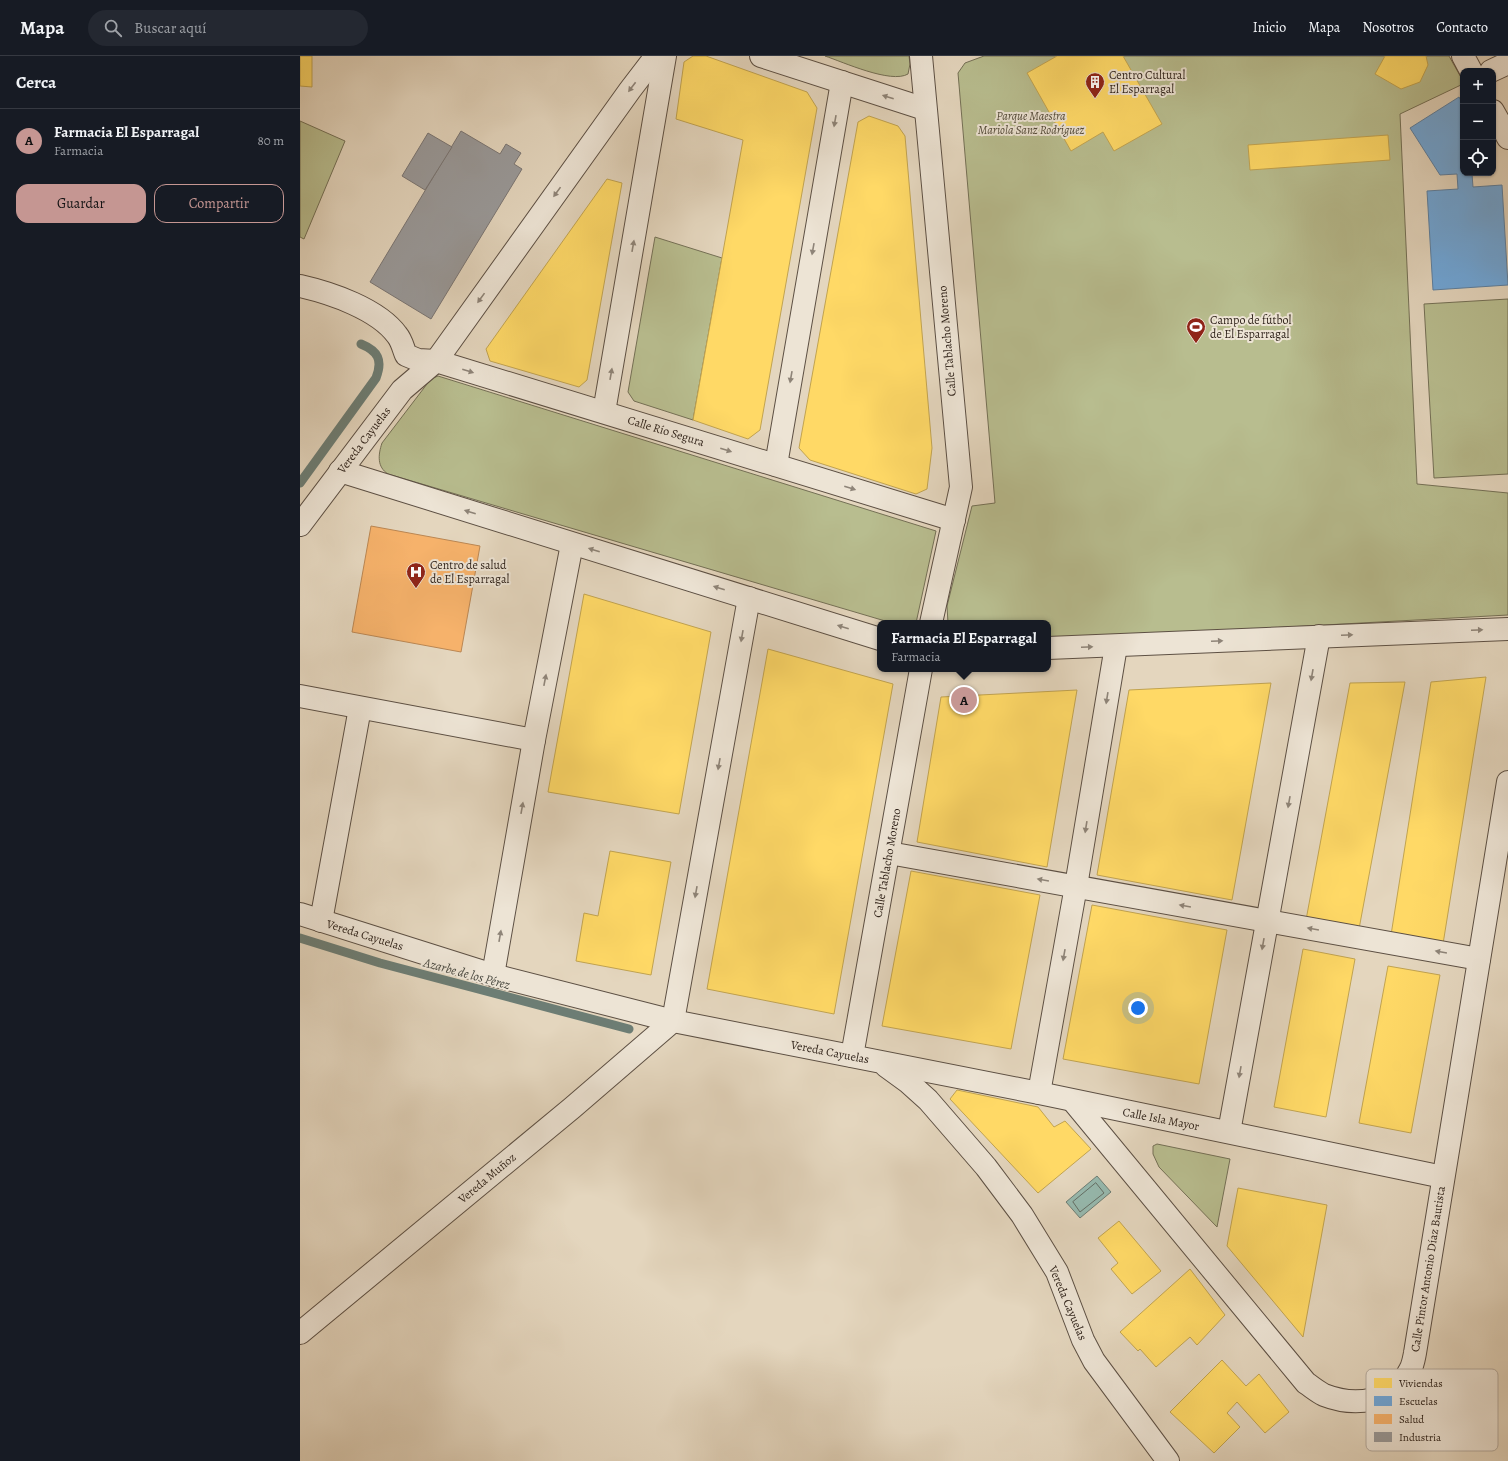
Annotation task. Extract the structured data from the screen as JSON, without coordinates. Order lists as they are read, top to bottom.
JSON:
{
  "streets": {
    "street": [
      "Calle Tablacho Moreno",
      "Calle Río Segura",
      "Vereda Cayuelas",
      "Calle Isla Mayor",
      "Vereda Muñoz",
      "Calle Pintor Antonio Díaz Bautista"
    ]
  },
  "crossings": [
    ["Calle Tablacho Moreno", "Calle Río Segura"],
    ["Calle Tablacho Moreno", "Vereda Cayuelas"],
    ["Calle Río Segura", "Vereda Cayuelas"],
    ["Vereda Cayuelas", "Calle Isla Mayor"],
    ["Vereda Cayuelas", "Vereda Muñoz"],
    ["Calle Isla Mayor", "Calle Pintor Antonio Díaz Bautista"]
  ],
  "water": ["Azarbe de los Pérez"],
  "parks": ["Parque Maestra Mariola Sanz Rodríguez"],
  "places": {
    "building": ["Centro Cultural El Esparragal"],
    "sports": ["Campo de fútbol de El Esparragal"],
    "hospital": ["Centro de salud de El Esparragal"]
  },
  "legend": [
    "Viviendas",
    "Escuelas",
    "Salud",
    "Industria"
  ],
  "page": {
    "header": "Mapa",
    "search": "Buscar aquí",
    "nav": [
      "Inicio",
      "Mapa",
      "Nosotros",
      "Contacto"
    ],
    "heading": "Cerca",
    "map_buttons": ["+", "−"],
    "list": [
      {
        "mark": "A",
        "name": "Farmacia El Esparragal",
        "note": "Farmacia",
        "value": "80 m"
      }
    ],
    "buttons": ["Guardar", "Compartir"],
    "popup": ["Farmacia El Esparragal", "Farmacia"],
    "pins": "A"
  }
}
